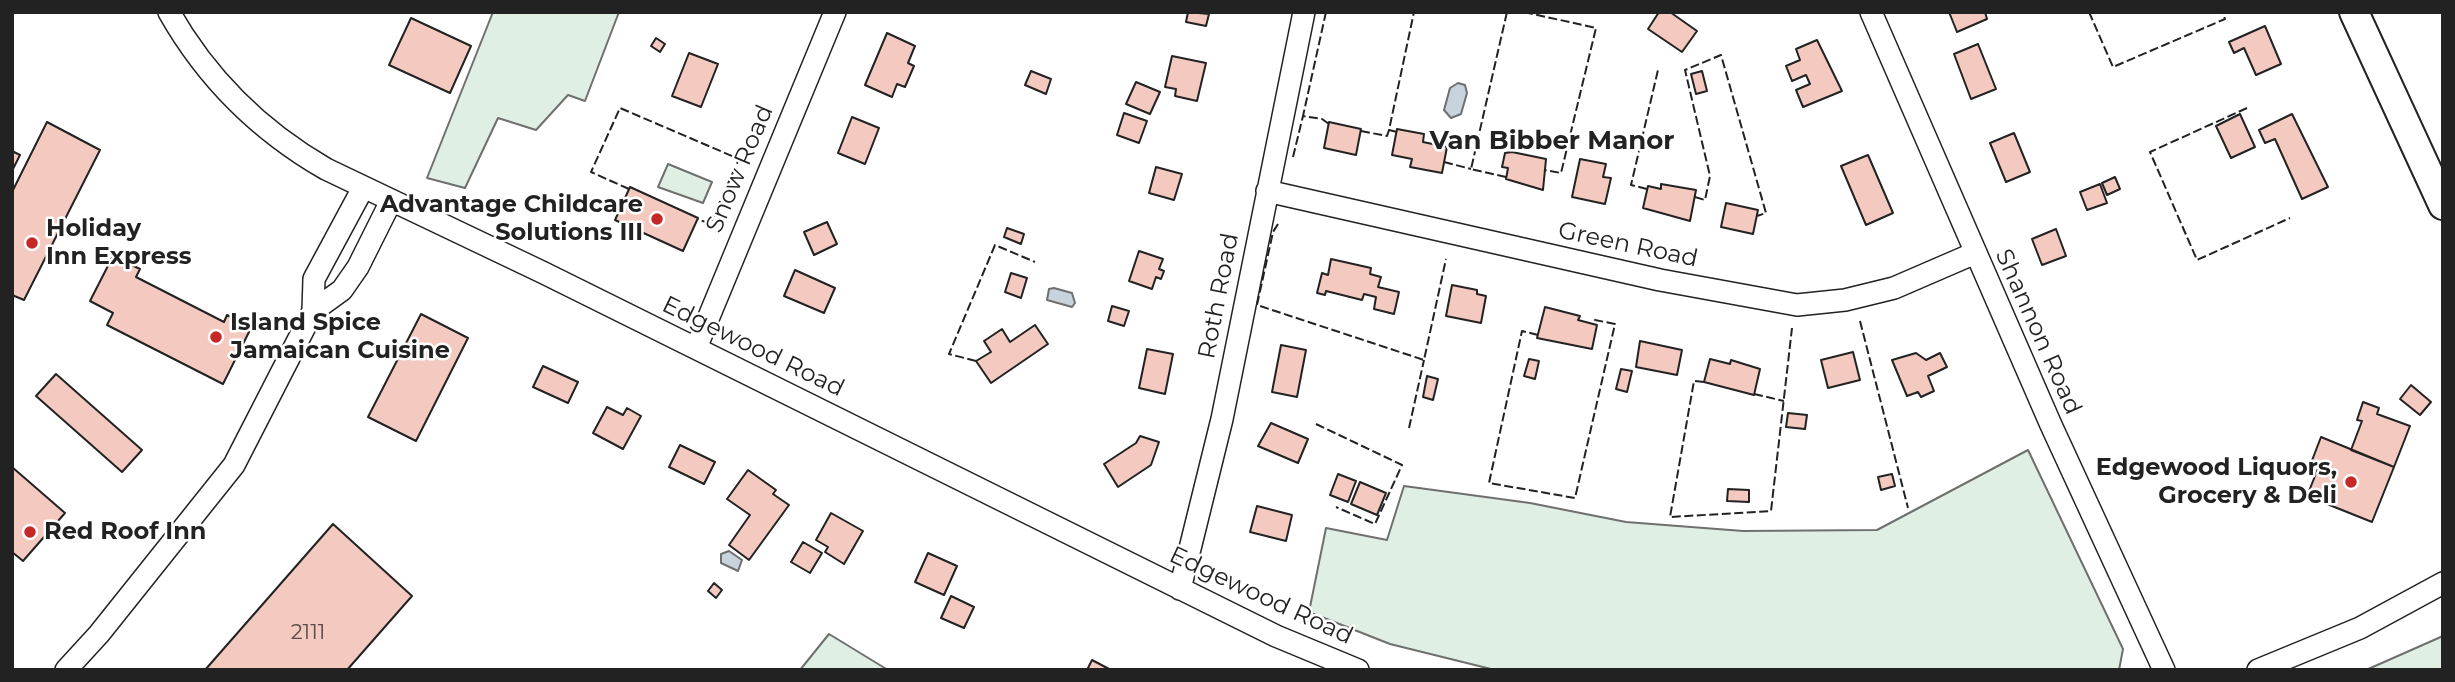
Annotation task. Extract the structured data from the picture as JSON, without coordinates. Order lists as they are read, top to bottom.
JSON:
{
  "streets": {
    "street": [
      "Snow Road",
      "Green Road",
      "Roth Road",
      "Shannon Road",
      "Edgewood Road"
    ]
  },
  "crossings": [
    ["Snow Road", "Edgewood Road"],
    ["Green Road", "Roth Road"],
    ["Green Road", "Shannon Road"],
    ["Roth Road", "Edgewood Road"]
  ],
  "districts": ["Van Bibber Manor"],
  "places": [
    "Advantage Childcare Solutions III",
    "Holiday Inn Express",
    "Island Spice Jamaican Cuisine",
    "Edgewood Liquors, Grocery & Deli",
    "Red Roof Inn"
  ],
  "house_numbers": ["2111"]
}
